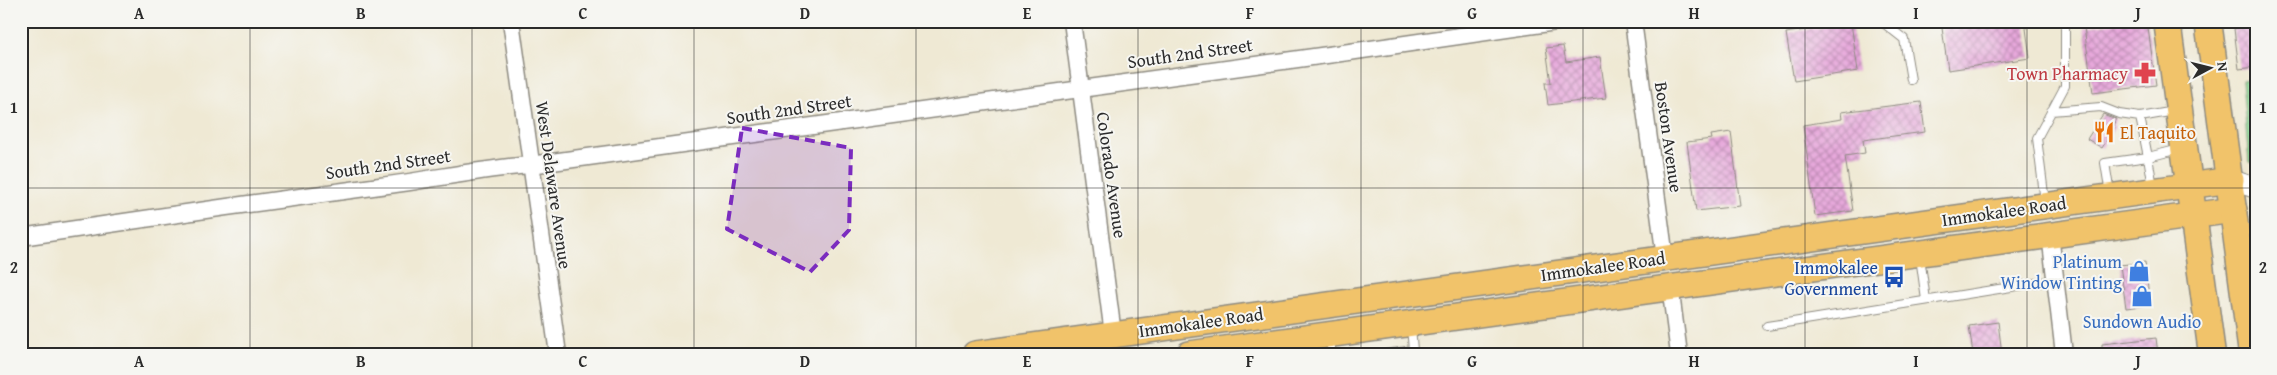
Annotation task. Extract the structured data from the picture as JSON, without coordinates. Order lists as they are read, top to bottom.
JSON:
{
  "streets": {
    "main road": ["Immokalee Road"],
    "street": [
      "South 2nd Street",
      "Boston Avenue",
      "Colorado Avenue",
      "West Delaware Avenue"
    ]
  },
  "crossings": [
    ["South 2nd Street", "Colorado Avenue"],
    ["South 2nd Street", "West Delaware Avenue"],
    ["Boston Avenue", "Immokalee Road"],
    ["Colorado Avenue", "Immokalee Road"]
  ],
  "places": {
    "pharmacy": ["Town Pharmacy"],
    "restaurant": ["El Taquito"],
    "shop": ["Platinum Window Tinting", "Sundown Audio"],
    "bus stop": ["Immokalee Government"]
  },
  "north": "right",
  "grid": {
    "columns": [
      "A",
      "B",
      "C",
      "D",
      "E",
      "F",
      "G",
      "H",
      "I",
      "J"
    ],
    "rows": ["1", "2"]
  }
}
